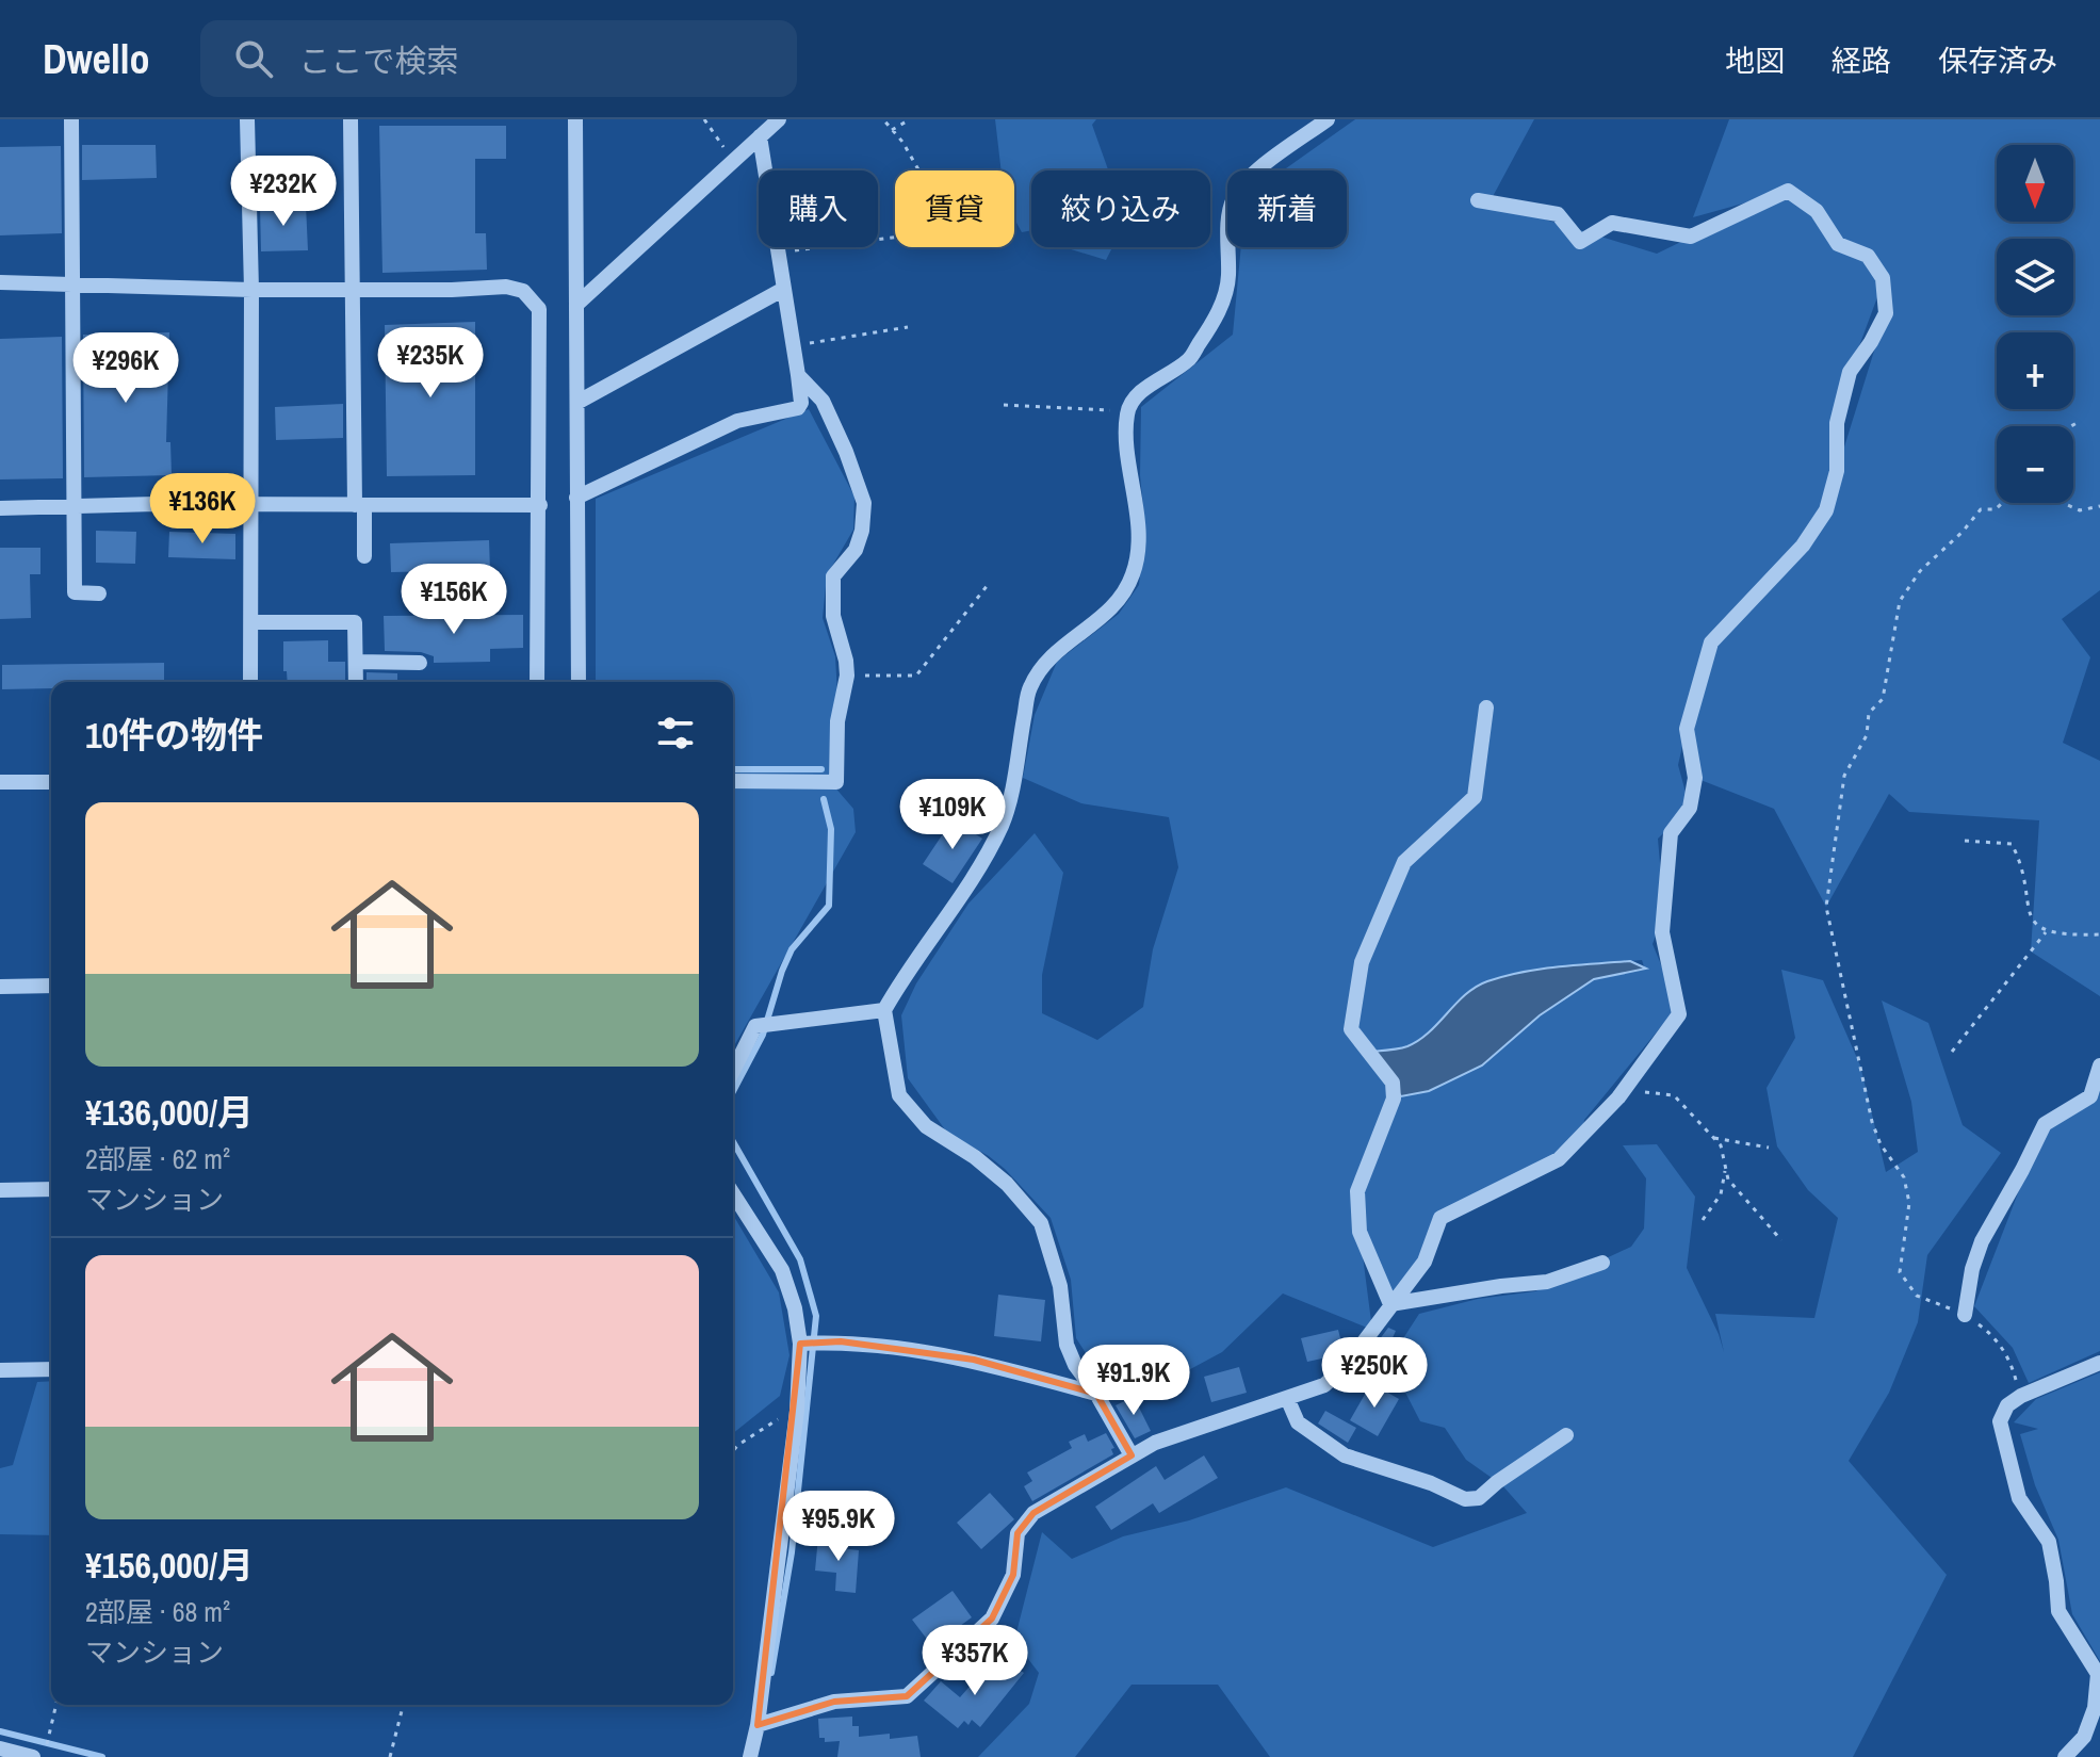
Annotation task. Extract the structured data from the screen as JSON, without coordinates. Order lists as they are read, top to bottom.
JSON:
{
  "north": "bottom",
  "page": {
    "header": "Dwello",
    "search": "ここで検索",
    "nav": ["地図", "経路", "保存済み"],
    "map_buttons": ["+", "−"],
    "price": [
      "¥232K",
      "¥235K",
      "¥296K",
      "¥136K",
      "¥156K",
      "¥109K",
      "¥250K",
      "¥91.9K",
      "¥95.9K",
      "¥357K"
    ],
    "chip": [
      "購入",
      "賃貸",
      "絞り込み",
      "新着"
    ],
    "heading": "10件の物件",
    "list": [
      {
        "name": "¥136,000/月",
        "note": "2部屋 · 62 m² · マンション"
      },
      {
        "name": "¥156,000/月",
        "note": "2部屋 · 68 m² · マンション"
      }
    ]
  }
}
